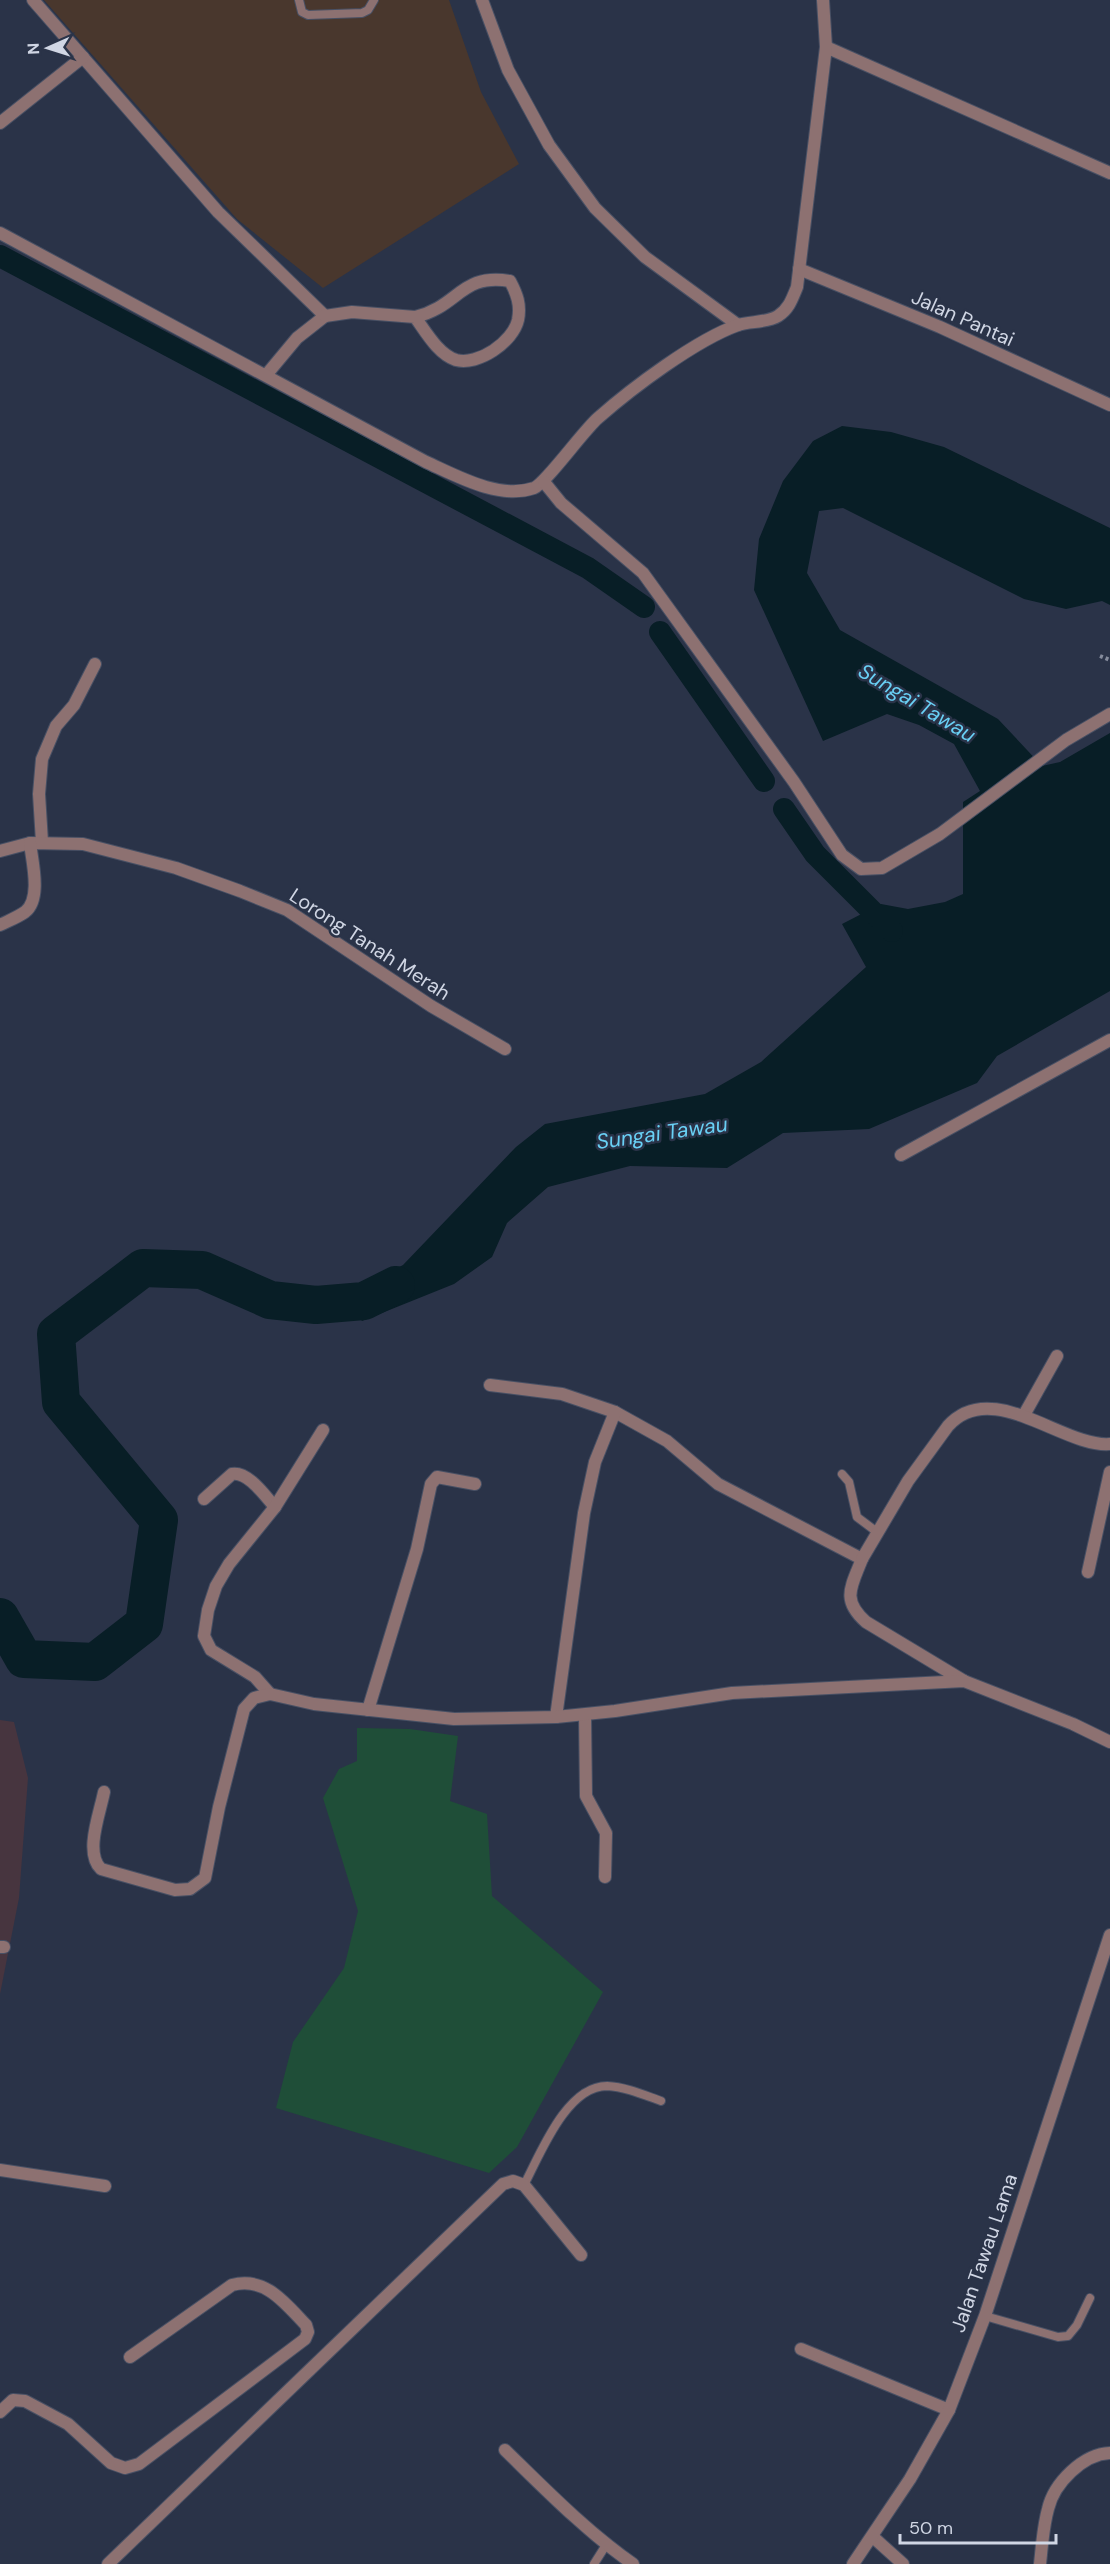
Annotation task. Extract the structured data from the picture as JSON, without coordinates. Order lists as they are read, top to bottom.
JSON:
{
  "streets": {
    "street": ["Jalan Pantai", "Lorong Tanah Merah", "Jalan Tawau Lama"]
  },
  "water": ["Sungai Tawau"],
  "scale_bar": "50 m",
  "north": "left"
}
